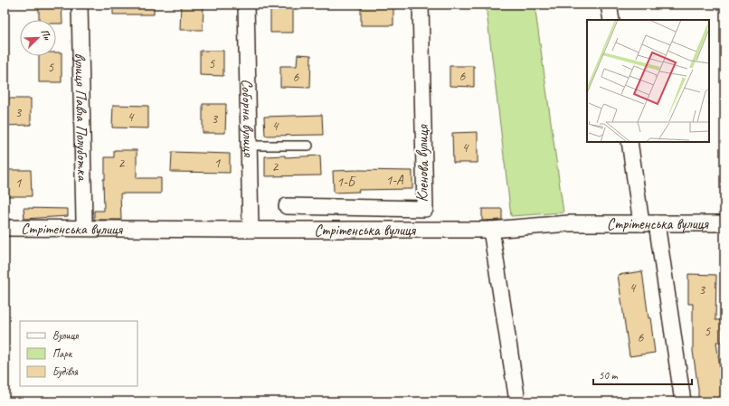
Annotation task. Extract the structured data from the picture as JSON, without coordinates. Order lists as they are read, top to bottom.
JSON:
{
  "streets": {
    "street": [
      "вулиця Павла Полуботка",
      "Соборна вулиця",
      "Кленова вулиця",
      "Стрітенська вулиця"
    ]
  },
  "crossings": [
    ["вулиця Павла Полуботка", "Стрітенська вулиця"],
    ["Соборна вулиця", "Стрітенська вулиця"]
  ],
  "house_numbers": [
    "5",
    "5",
    "6",
    "6",
    "3",
    "4",
    "3",
    "4",
    "4",
    "2",
    "1",
    "2",
    "1-А",
    "1-Б",
    "1",
    "4",
    "3",
    "5",
    "6"
  ],
  "legend": ["Вулиця", "Парк", "Будівля"],
  "scale_bar": "50 m",
  "north": "top right"
}
